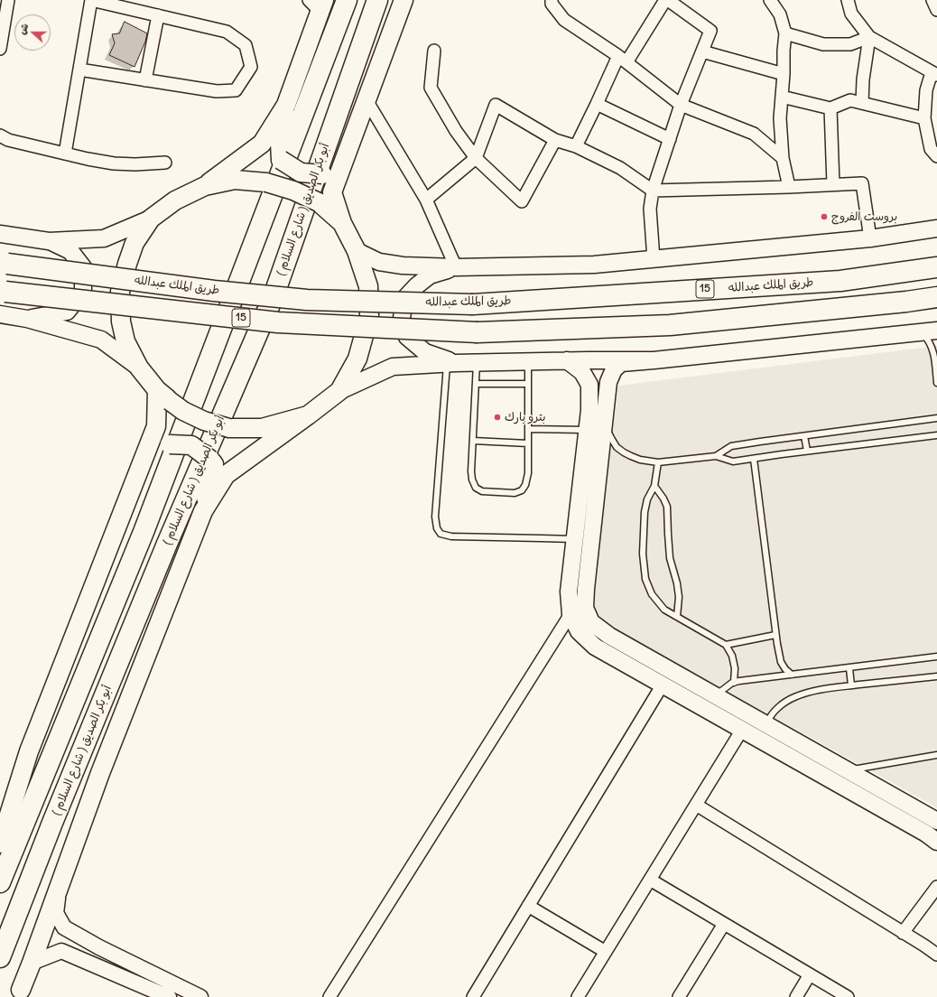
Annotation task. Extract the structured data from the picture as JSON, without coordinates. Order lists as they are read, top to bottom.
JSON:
{
  "streets": {
    "highway": ["( شارع السلام ) أبو بكر الصديق", "طريق الملك عبدالله", "15"]
  },
  "places": ["بروست الفروج", "بترو بارك"],
  "north": "left"
}
